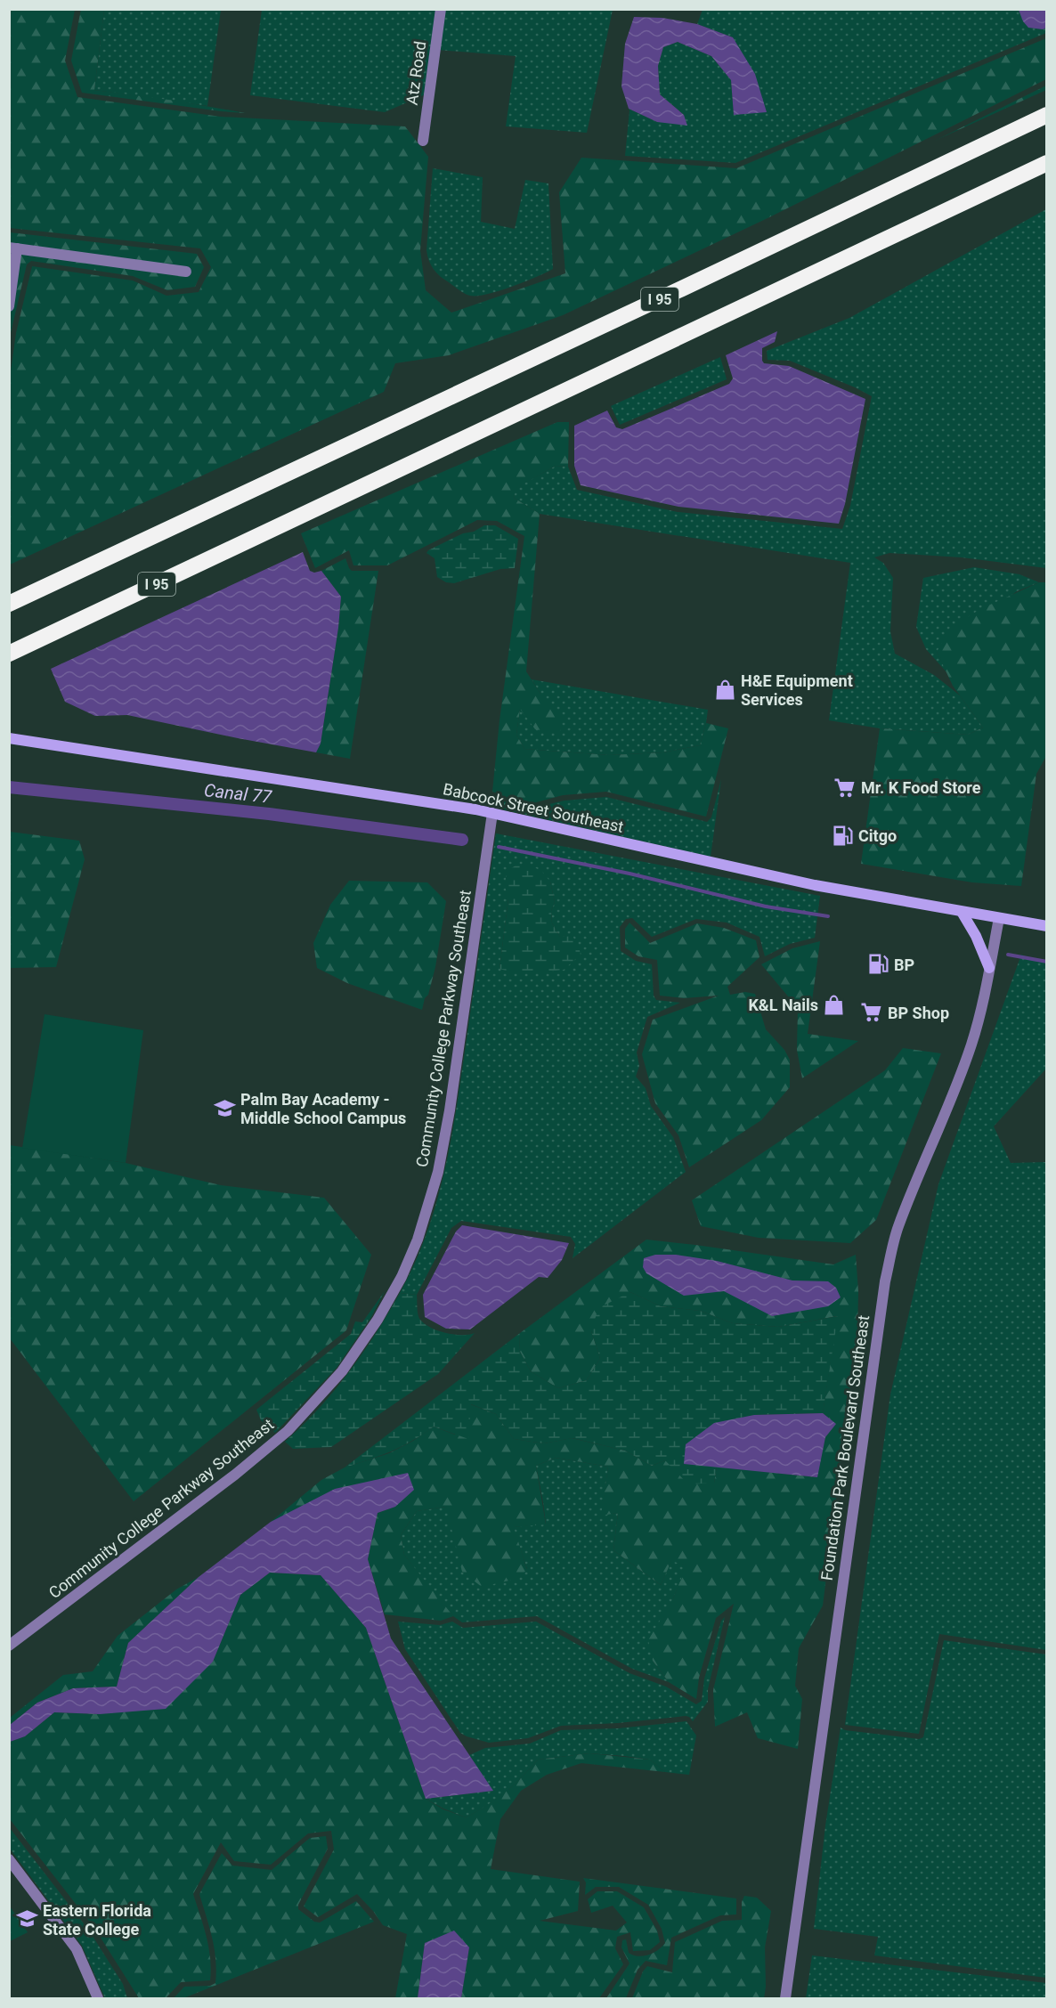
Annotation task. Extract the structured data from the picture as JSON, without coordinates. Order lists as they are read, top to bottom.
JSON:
{
  "streets": {
    "highway": ["I 95"],
    "main road": ["Babcock Street Southeast"],
    "street": ["Atz Road", "Community College Parkway Southeast", "Foundation Park Boulevard Southeast"]
  },
  "crossings": [
    ["Babcock Street Southeast", "Community College Parkway Southeast"],
    ["Babcock Street Southeast", "Foundation Park Boulevard Southeast"]
  ],
  "water": ["Canal 77"],
  "places": {
    "shop": ["H&E Equipment Services", "K&L Nails"],
    "supermarket": ["Mr. K Food Store", "BP Shop"],
    "fuel station": ["Citgo", "BP"],
    "school or university": ["Palm Bay Academy - Middle School Campus", "Eastern Florida State College"]
  }
}
